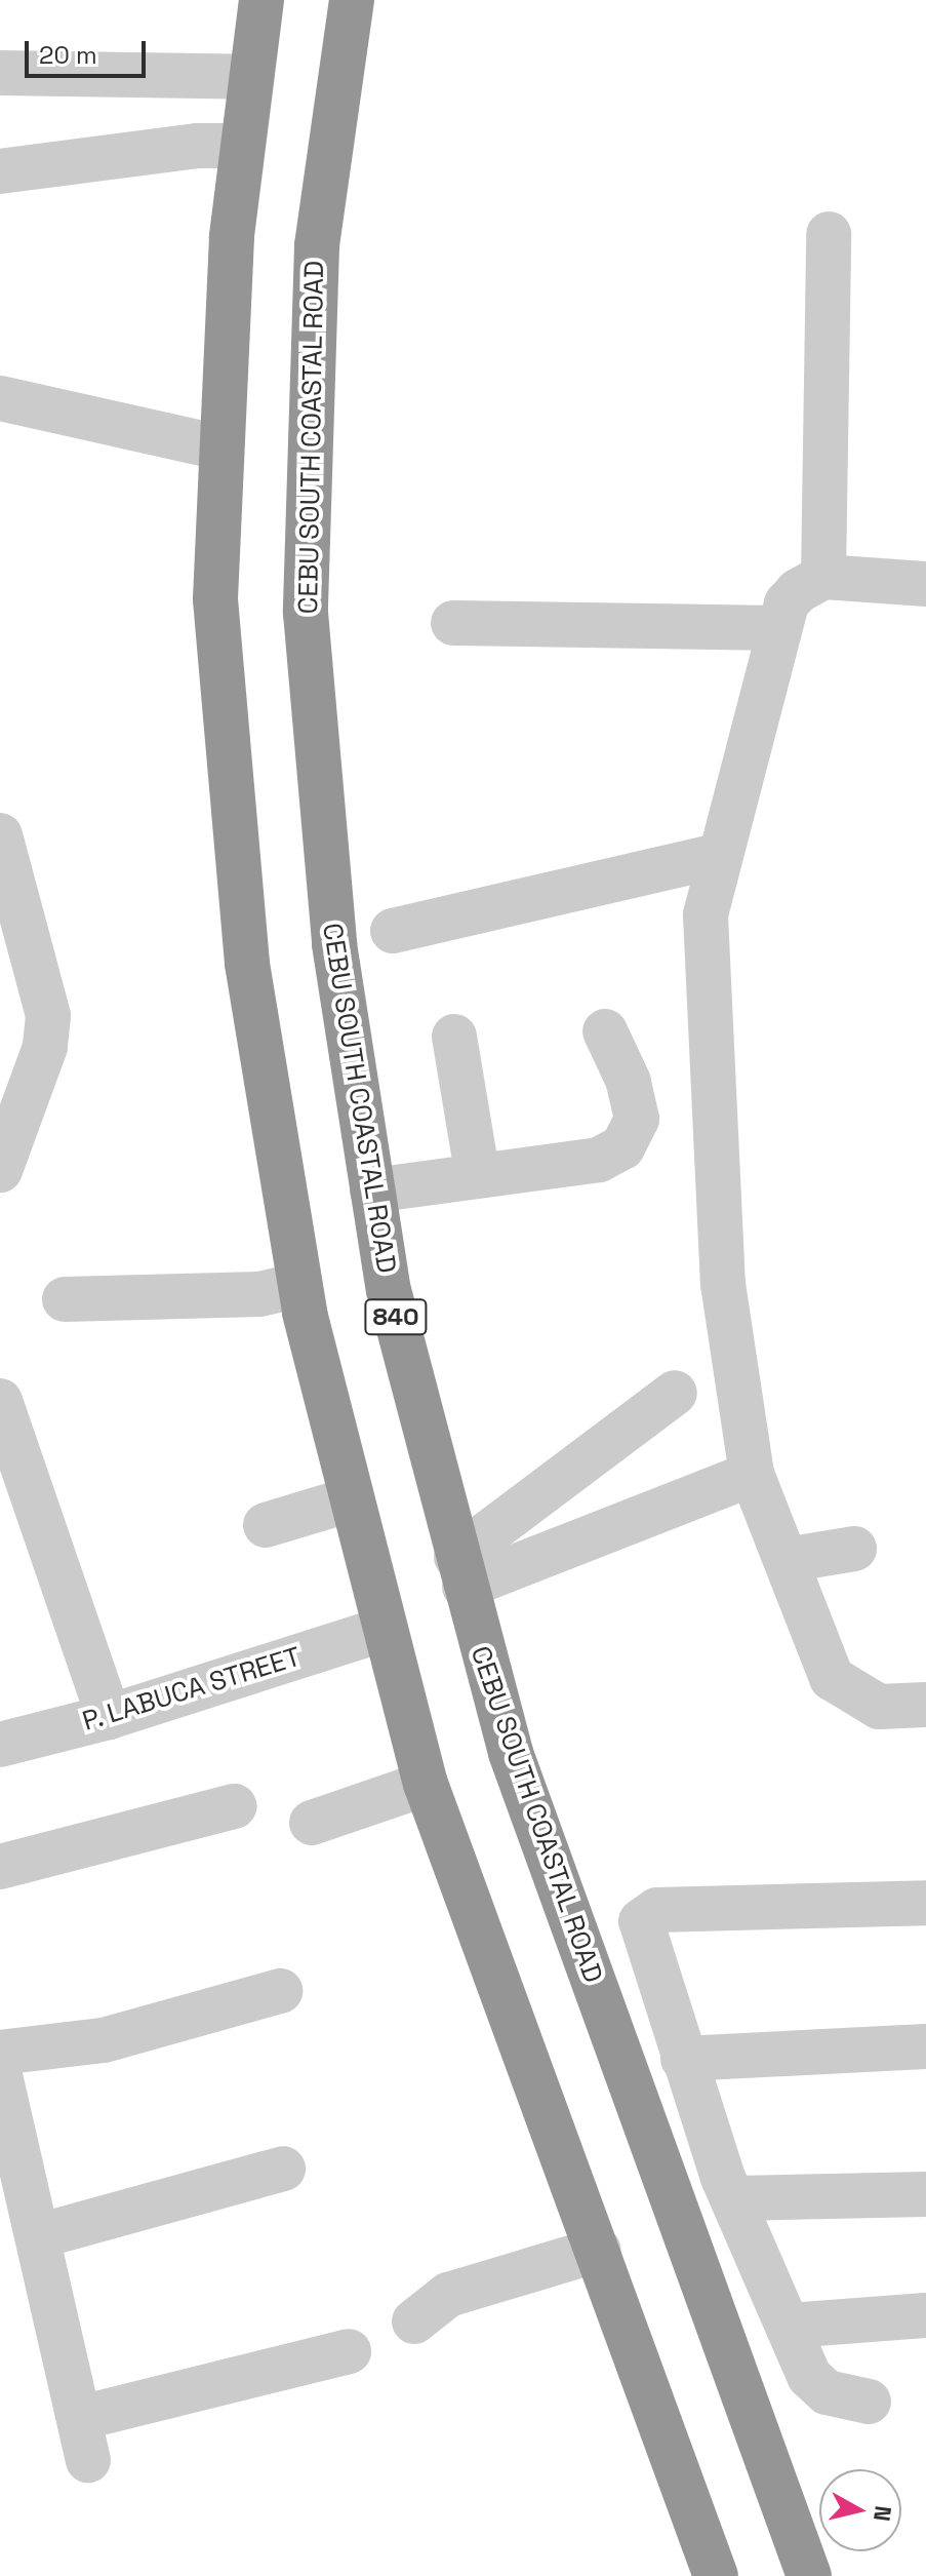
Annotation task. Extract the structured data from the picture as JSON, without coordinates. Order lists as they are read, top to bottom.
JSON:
{
  "streets": {
    "highway": ["CEBU SOUTH COASTAL ROAD", "840"],
    "street": ["P. LABUCA STREET"]
  },
  "scale_bar": "20 m",
  "north": "right"
}
